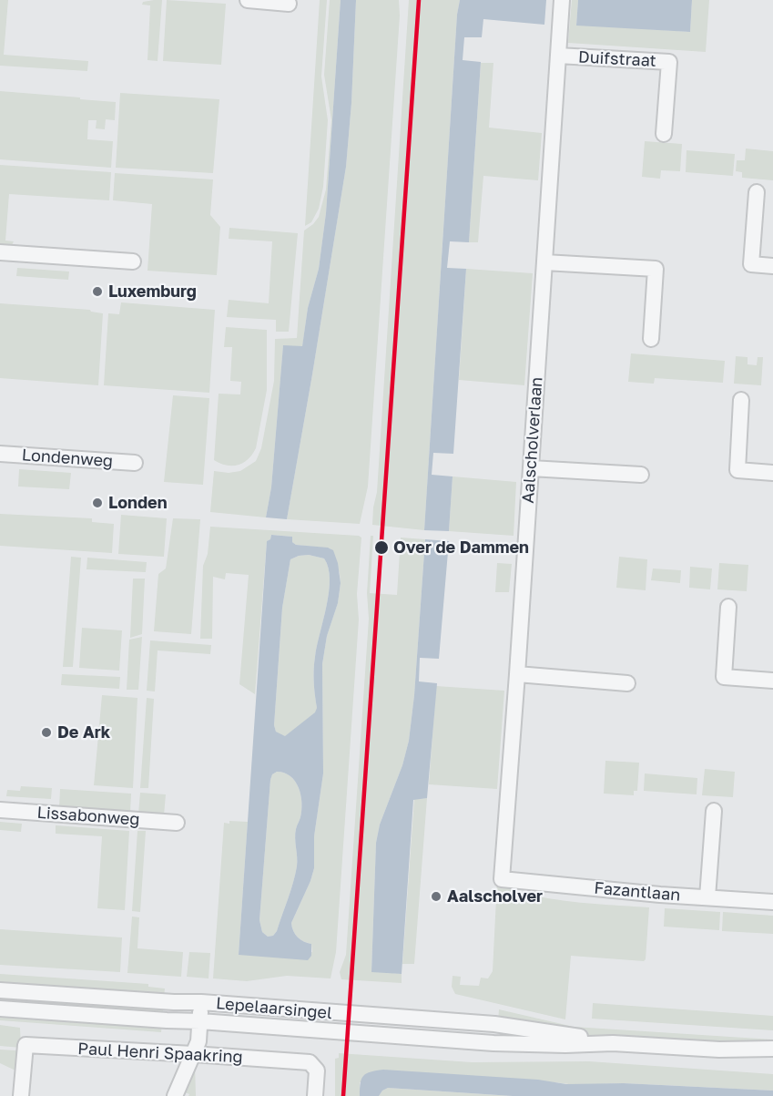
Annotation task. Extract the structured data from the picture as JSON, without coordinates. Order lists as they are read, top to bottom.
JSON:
{
  "streets": {
    "street": [
      "Duifstraat",
      "Aalscholverlaan",
      "Londenweg",
      "Lissabonweg",
      "Fazantlaan",
      "Lepelaarsingel",
      "Paul Henri Spaakring"
    ]
  },
  "crossings": [
    ["Duifstraat", "Aalscholverlaan"],
    ["Aalscholverlaan", "Fazantlaan"]
  ],
  "places": [
    "Luxemburg",
    "Londen",
    "Over de Dammen",
    "De Ark",
    "Aalscholver"
  ]
}
